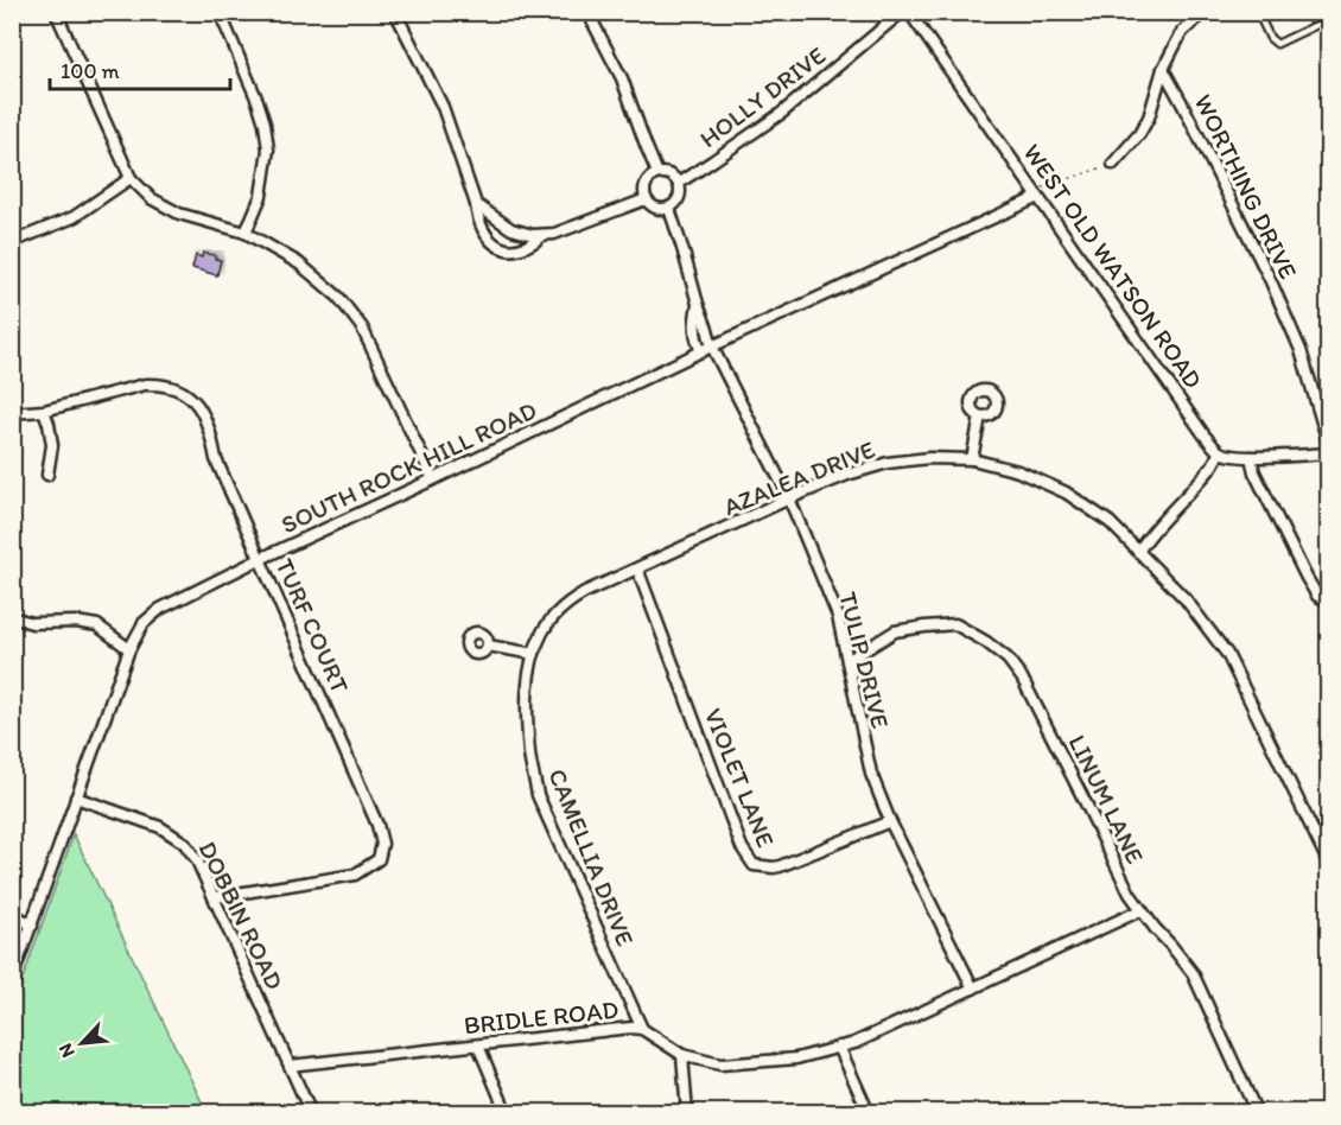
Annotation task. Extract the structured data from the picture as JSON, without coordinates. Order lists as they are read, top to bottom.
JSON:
{
  "streets": {
    "street": [
      "HOLLY DRIVE",
      "WORTHING DRIVE",
      "WEST OLD WATSON ROAD",
      "SOUTH ROCK HILL ROAD",
      "AZALEA DRIVE",
      "TURF COURT",
      "TULIP DRIVE",
      "VIOLET LANE",
      "LINUM LANE",
      "CAMELLIA DRIVE",
      "DOBBIN ROAD",
      "BRIDLE ROAD"
    ]
  },
  "crossings": [
    ["HOLLY DRIVE", "TULIP DRIVE"],
    ["WEST OLD WATSON ROAD", "SOUTH ROCK HILL ROAD"],
    ["SOUTH ROCK HILL ROAD", "TURF COURT"],
    ["SOUTH ROCK HILL ROAD", "TULIP DRIVE"],
    ["SOUTH ROCK HILL ROAD", "DOBBIN ROAD"],
    ["AZALEA DRIVE", "TULIP DRIVE"],
    ["AZALEA DRIVE", "VIOLET LANE"],
    ["AZALEA DRIVE", "CAMELLIA DRIVE"],
    ["TURF COURT", "DOBBIN ROAD"],
    ["TULIP DRIVE", "VIOLET LANE"],
    ["TULIP DRIVE", "LINUM LANE"],
    ["TULIP DRIVE", "BRIDLE ROAD"],
    ["LINUM LANE", "BRIDLE ROAD"],
    ["CAMELLIA DRIVE", "BRIDLE ROAD"],
    ["DOBBIN ROAD", "BRIDLE ROAD"]
  ],
  "scale_bar": "100 m",
  "north": "bottom left"
}
